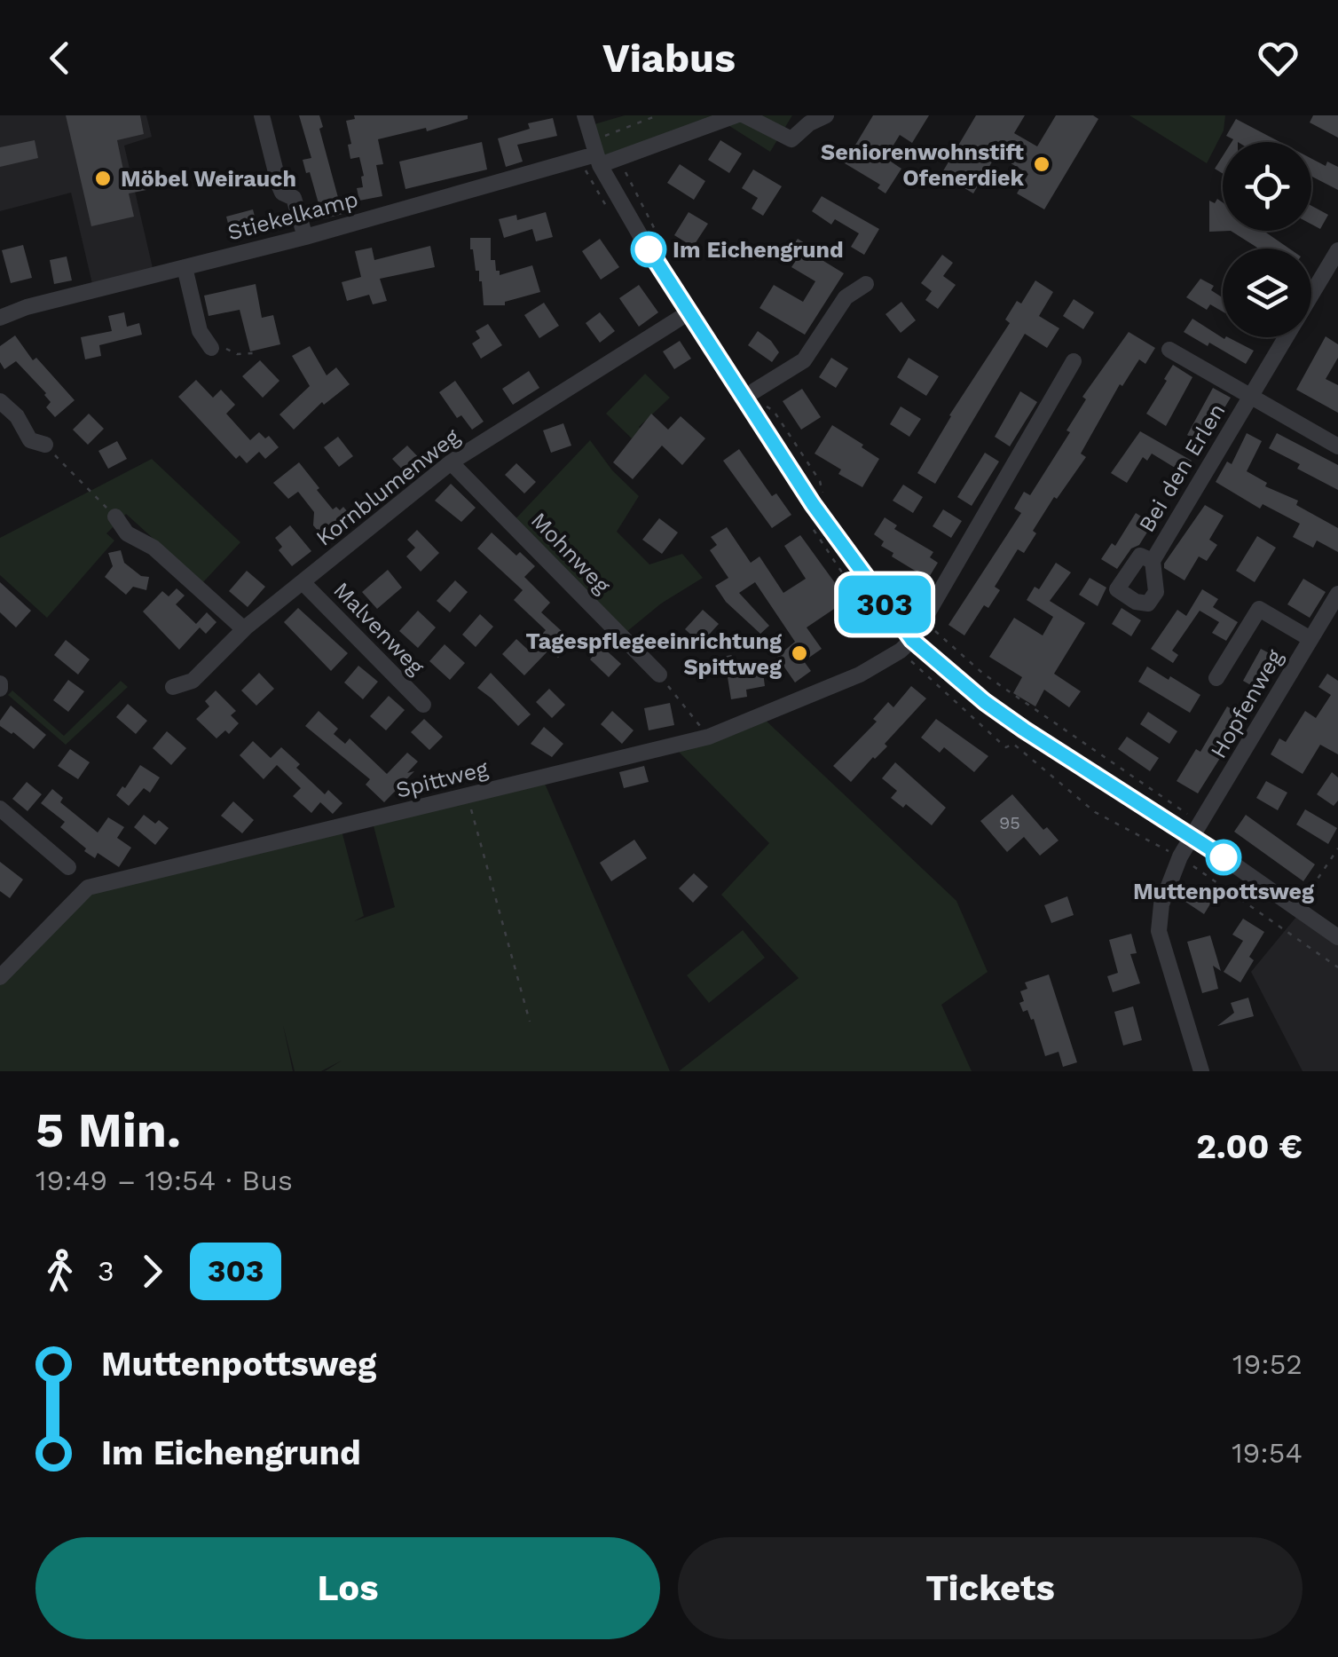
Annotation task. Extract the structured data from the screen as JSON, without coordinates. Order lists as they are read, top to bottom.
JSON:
{
  "streets": {
    "street": [
      "Stiekelkamp",
      "Bei den Erlen",
      "Kornblumenweg",
      "Mohnweg",
      "Malvenweg",
      "Hopfenweg",
      "Spittweg"
    ]
  },
  "crossings": [
    ["Kornblumenweg", "Mohnweg"],
    ["Kornblumenweg", "Malvenweg"]
  ],
  "places": [
    "Seniorenwohnstift Ofenerdiek",
    "Möbel Weirauch",
    "Im Eichengrund",
    "Tagespflegeeinrichtung Spittweg",
    "Muttenpottsweg"
  ],
  "lines": ["bus line 303"],
  "house_numbers": ["95"],
  "page": {
    "header": "Viabus",
    "on_map": "303",
    "heading": ["5 Min.", "19:49 – 19:54 · Bus", "2.00 €"],
    "legs": ["3", "303"],
    "list": [
      {
        "name": "Muttenpottsweg",
        "value": "19:52"
      },
      {
        "name": "Im Eichengrund",
        "value": "19:54"
      }
    ],
    "buttons": ["Los", "Tickets"]
  }
}
